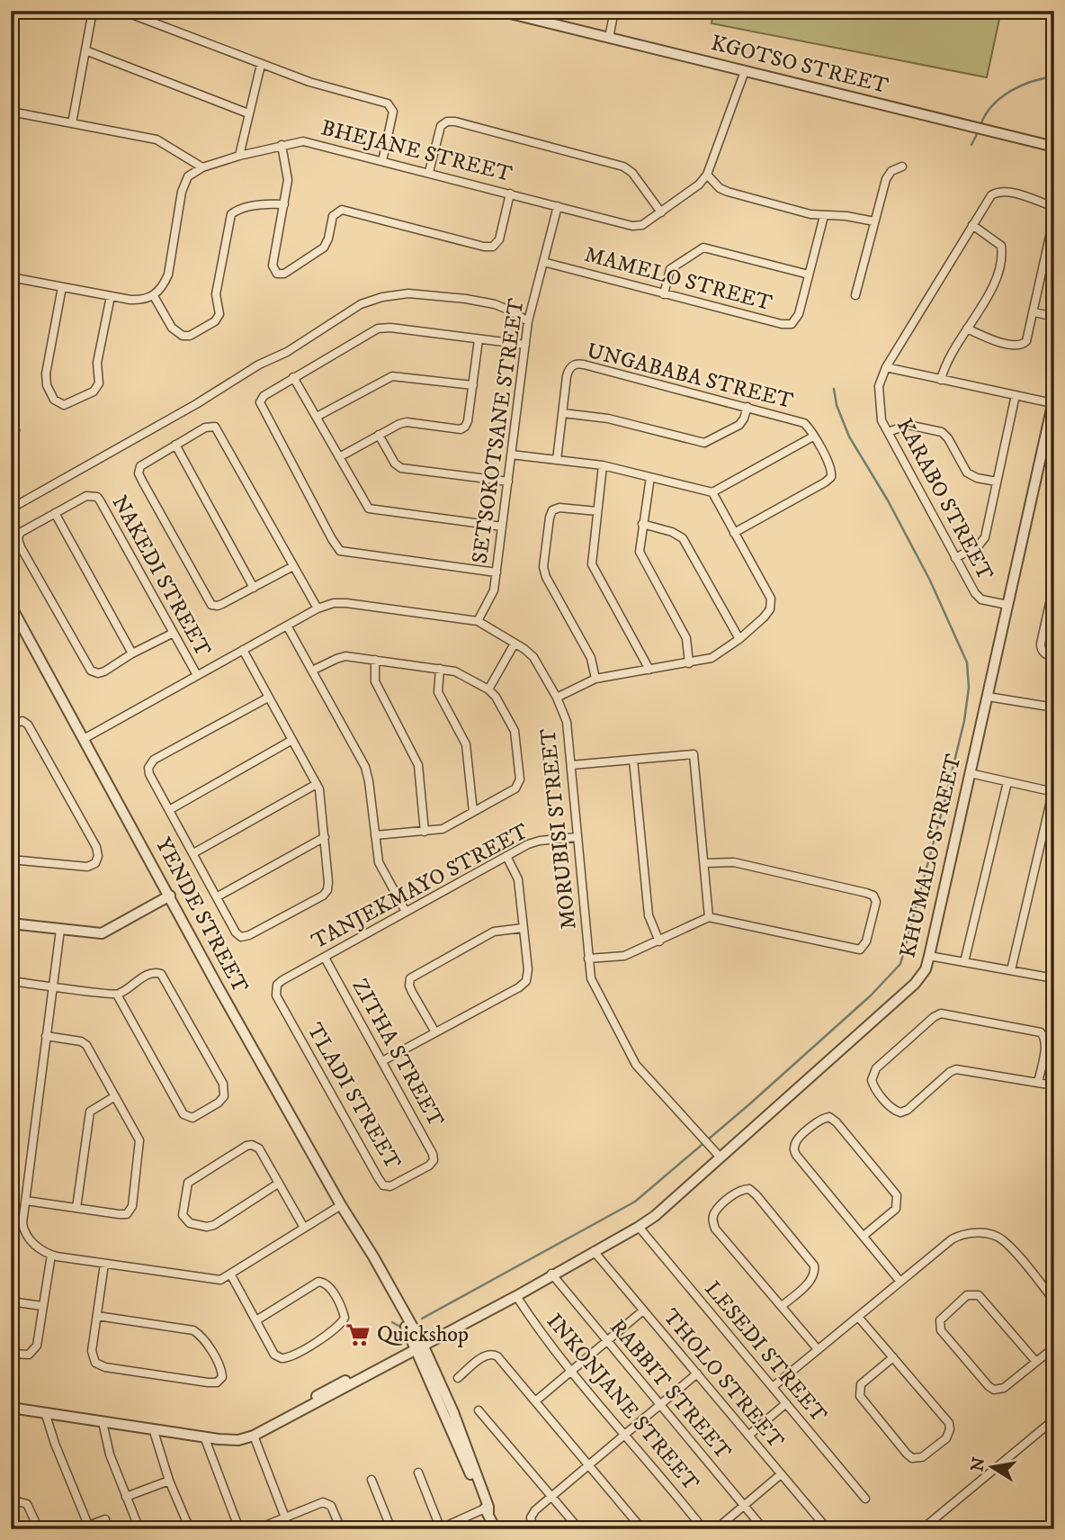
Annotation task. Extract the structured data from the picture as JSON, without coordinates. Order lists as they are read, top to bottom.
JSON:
{
  "streets": {
    "street": [
      "KGOTSO STREET",
      "BHEJANE STREET",
      "MAMELO STREET",
      "UNGABABA STREET",
      "SETSOKOTSANE STREET",
      "KARABO STREET",
      "NAKEDI STREET",
      "MORUBISI STREET",
      "KHUMALO STREET",
      "TANJEKMAYO STREET",
      "YENDE STREET",
      "ZITHA STREET",
      "TLADI STREET",
      "LESEDI STREET",
      "THOLO STREET",
      "RABBIT STREET",
      "INKONJANE STREET"
    ]
  },
  "crossings": [
    ["KGOTSO STREET", "BHEJANE STREET"],
    ["BHEJANE STREET", "SETSOKOTSANE STREET"],
    ["MAMELO STREET", "SETSOKOTSANE STREET"],
    ["SETSOKOTSANE STREET", "MORUBISI STREET"],
    ["KARABO STREET", "KHUMALO STREET"],
    ["NAKEDI STREET", "MORUBISI STREET"],
    ["MORUBISI STREET", "KHUMALO STREET"],
    ["MORUBISI STREET", "TANJEKMAYO STREET"],
    ["MORUBISI STREET", "YENDE STREET"],
    ["KHUMALO STREET", "YENDE STREET"],
    ["KHUMALO STREET", "LESEDI STREET"],
    ["KHUMALO STREET", "THOLO STREET"],
    ["KHUMALO STREET", "RABBIT STREET"],
    ["KHUMALO STREET", "INKONJANE STREET"],
    ["TANJEKMAYO STREET", "ZITHA STREET"],
    ["TANJEKMAYO STREET", "TLADI STREET"],
    ["ZITHA STREET", "TLADI STREET"]
  ],
  "places": {
    "supermarket": ["Quickshop"]
  },
  "north": "left"
}
